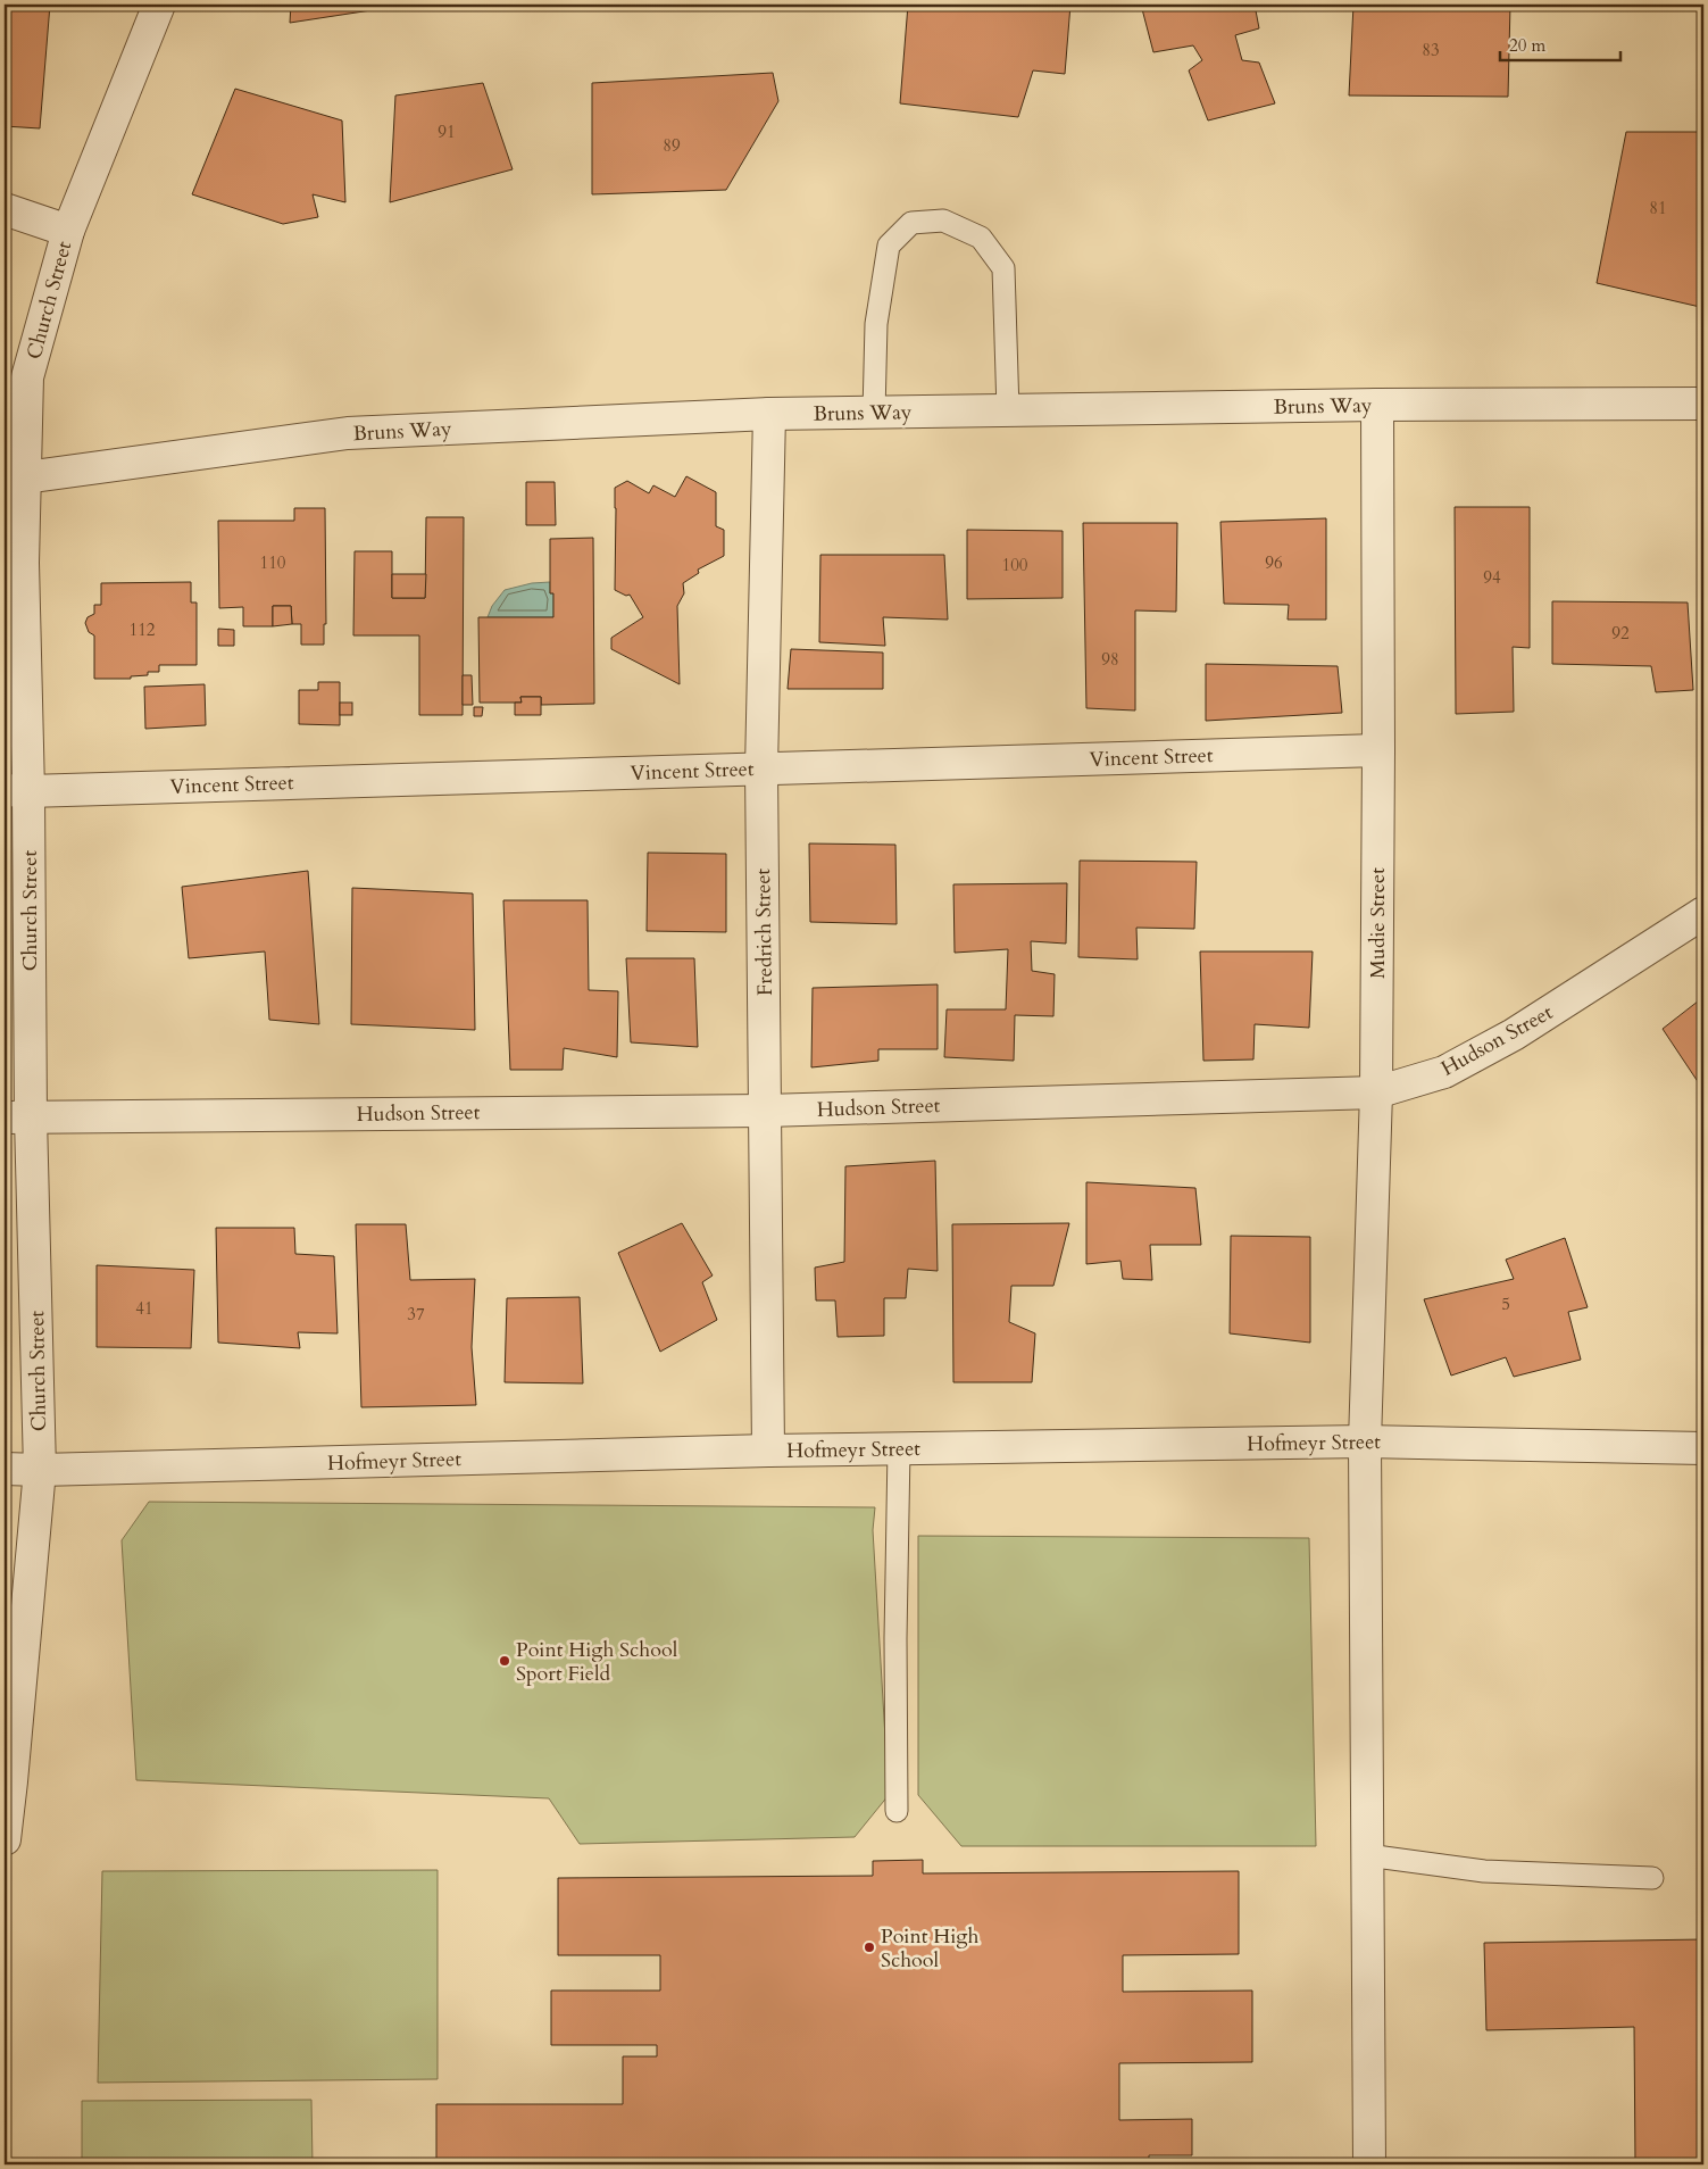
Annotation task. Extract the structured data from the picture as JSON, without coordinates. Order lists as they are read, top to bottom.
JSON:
{
  "streets": {
    "street": [
      "Church Street",
      "Bruns Way",
      "Vincent Street",
      "Mudie Street",
      "Fredrich Street",
      "Hudson Street",
      "Hofmeyr Street"
    ]
  },
  "crossings": [
    ["Church Street", "Bruns Way"],
    ["Church Street", "Vincent Street"],
    ["Church Street", "Hudson Street"],
    ["Church Street", "Hofmeyr Street"],
    ["Bruns Way", "Mudie Street"],
    ["Bruns Way", "Fredrich Street"],
    ["Vincent Street", "Mudie Street"],
    ["Vincent Street", "Fredrich Street"],
    ["Mudie Street", "Hudson Street"],
    ["Mudie Street", "Hofmeyr Street"],
    ["Fredrich Street", "Hudson Street"],
    ["Fredrich Street", "Hofmeyr Street"]
  ],
  "places": ["Point High School Sport Field", "Point High School"],
  "house_numbers": [
    "83",
    "91",
    "89",
    "81",
    "110",
    "96",
    "100",
    "94",
    "112",
    "92",
    "98",
    "5",
    "41",
    "37"
  ],
  "scale_bar": "20 m"
}
